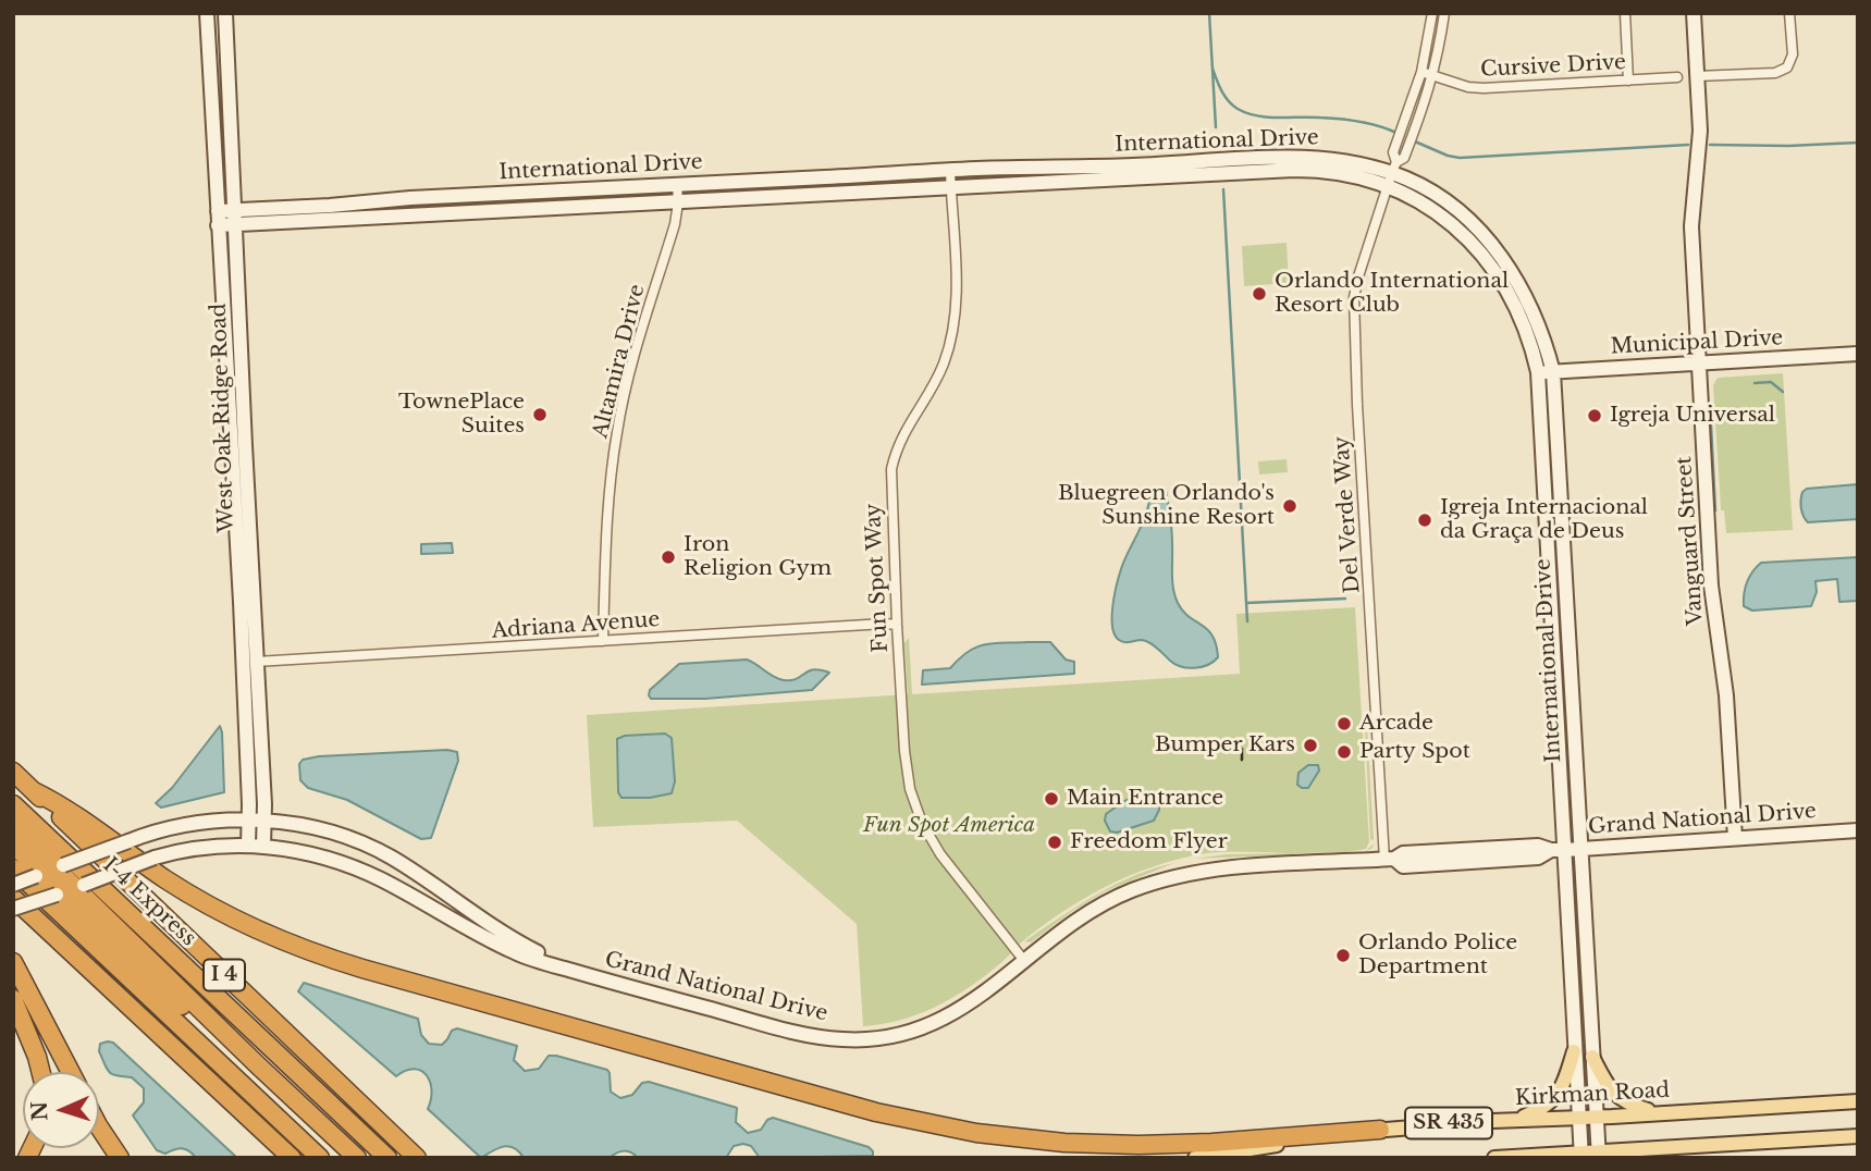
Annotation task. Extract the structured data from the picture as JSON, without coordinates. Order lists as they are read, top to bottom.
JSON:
{
  "streets": {
    "highway": ["I-4 Express", "I 4"],
    "main road": ["Kirkman Road", "SR 435"],
    "street": [
      "Cursive Drive",
      "International Drive",
      "Municipal Drive",
      "Altamira Drive",
      "West Oak Ridge Road",
      "Del Verde Way",
      "Vanguard Street",
      "Fun Spot Way",
      "Adriana Avenue",
      "Grand National Drive"
    ]
  },
  "crossings": [
    ["Cursive Drive", "Del Verde Way"],
    ["International Drive", "Municipal Drive"],
    ["International Drive", "Altamira Drive"],
    ["International Drive", "West Oak Ridge Road"],
    ["International Drive", "Del Verde Way"],
    ["International Drive", "Fun Spot Way"],
    ["International Drive", "Grand National Drive"],
    ["International Drive", "Kirkman Road"],
    ["International Drive", "SR 435"],
    ["Municipal Drive", "Vanguard Street"],
    ["Altamira Drive", "Adriana Avenue"],
    ["West Oak Ridge Road", "Adriana Avenue"],
    ["West Oak Ridge Road", "Grand National Drive"],
    ["Del Verde Way", "Grand National Drive"],
    ["Vanguard Street", "Grand National Drive"],
    ["Fun Spot Way", "Adriana Avenue"],
    ["Fun Spot Way", "Grand National Drive"]
  ],
  "parks": ["Fun Spot America"],
  "places": [
    "Orlando International Resort Club",
    "TownePlace Suites",
    "Igreja Universal",
    "Bluegreen Orlando's Sunshine Resort",
    "Igreja Internacional da Graça de Deus",
    "Iron Religion Gym",
    "Arcade",
    "Bumper Kars",
    "Party Spot",
    "Main Entrance",
    "Freedom Flyer",
    "Orlando Police Department"
  ],
  "north": "left"
}
